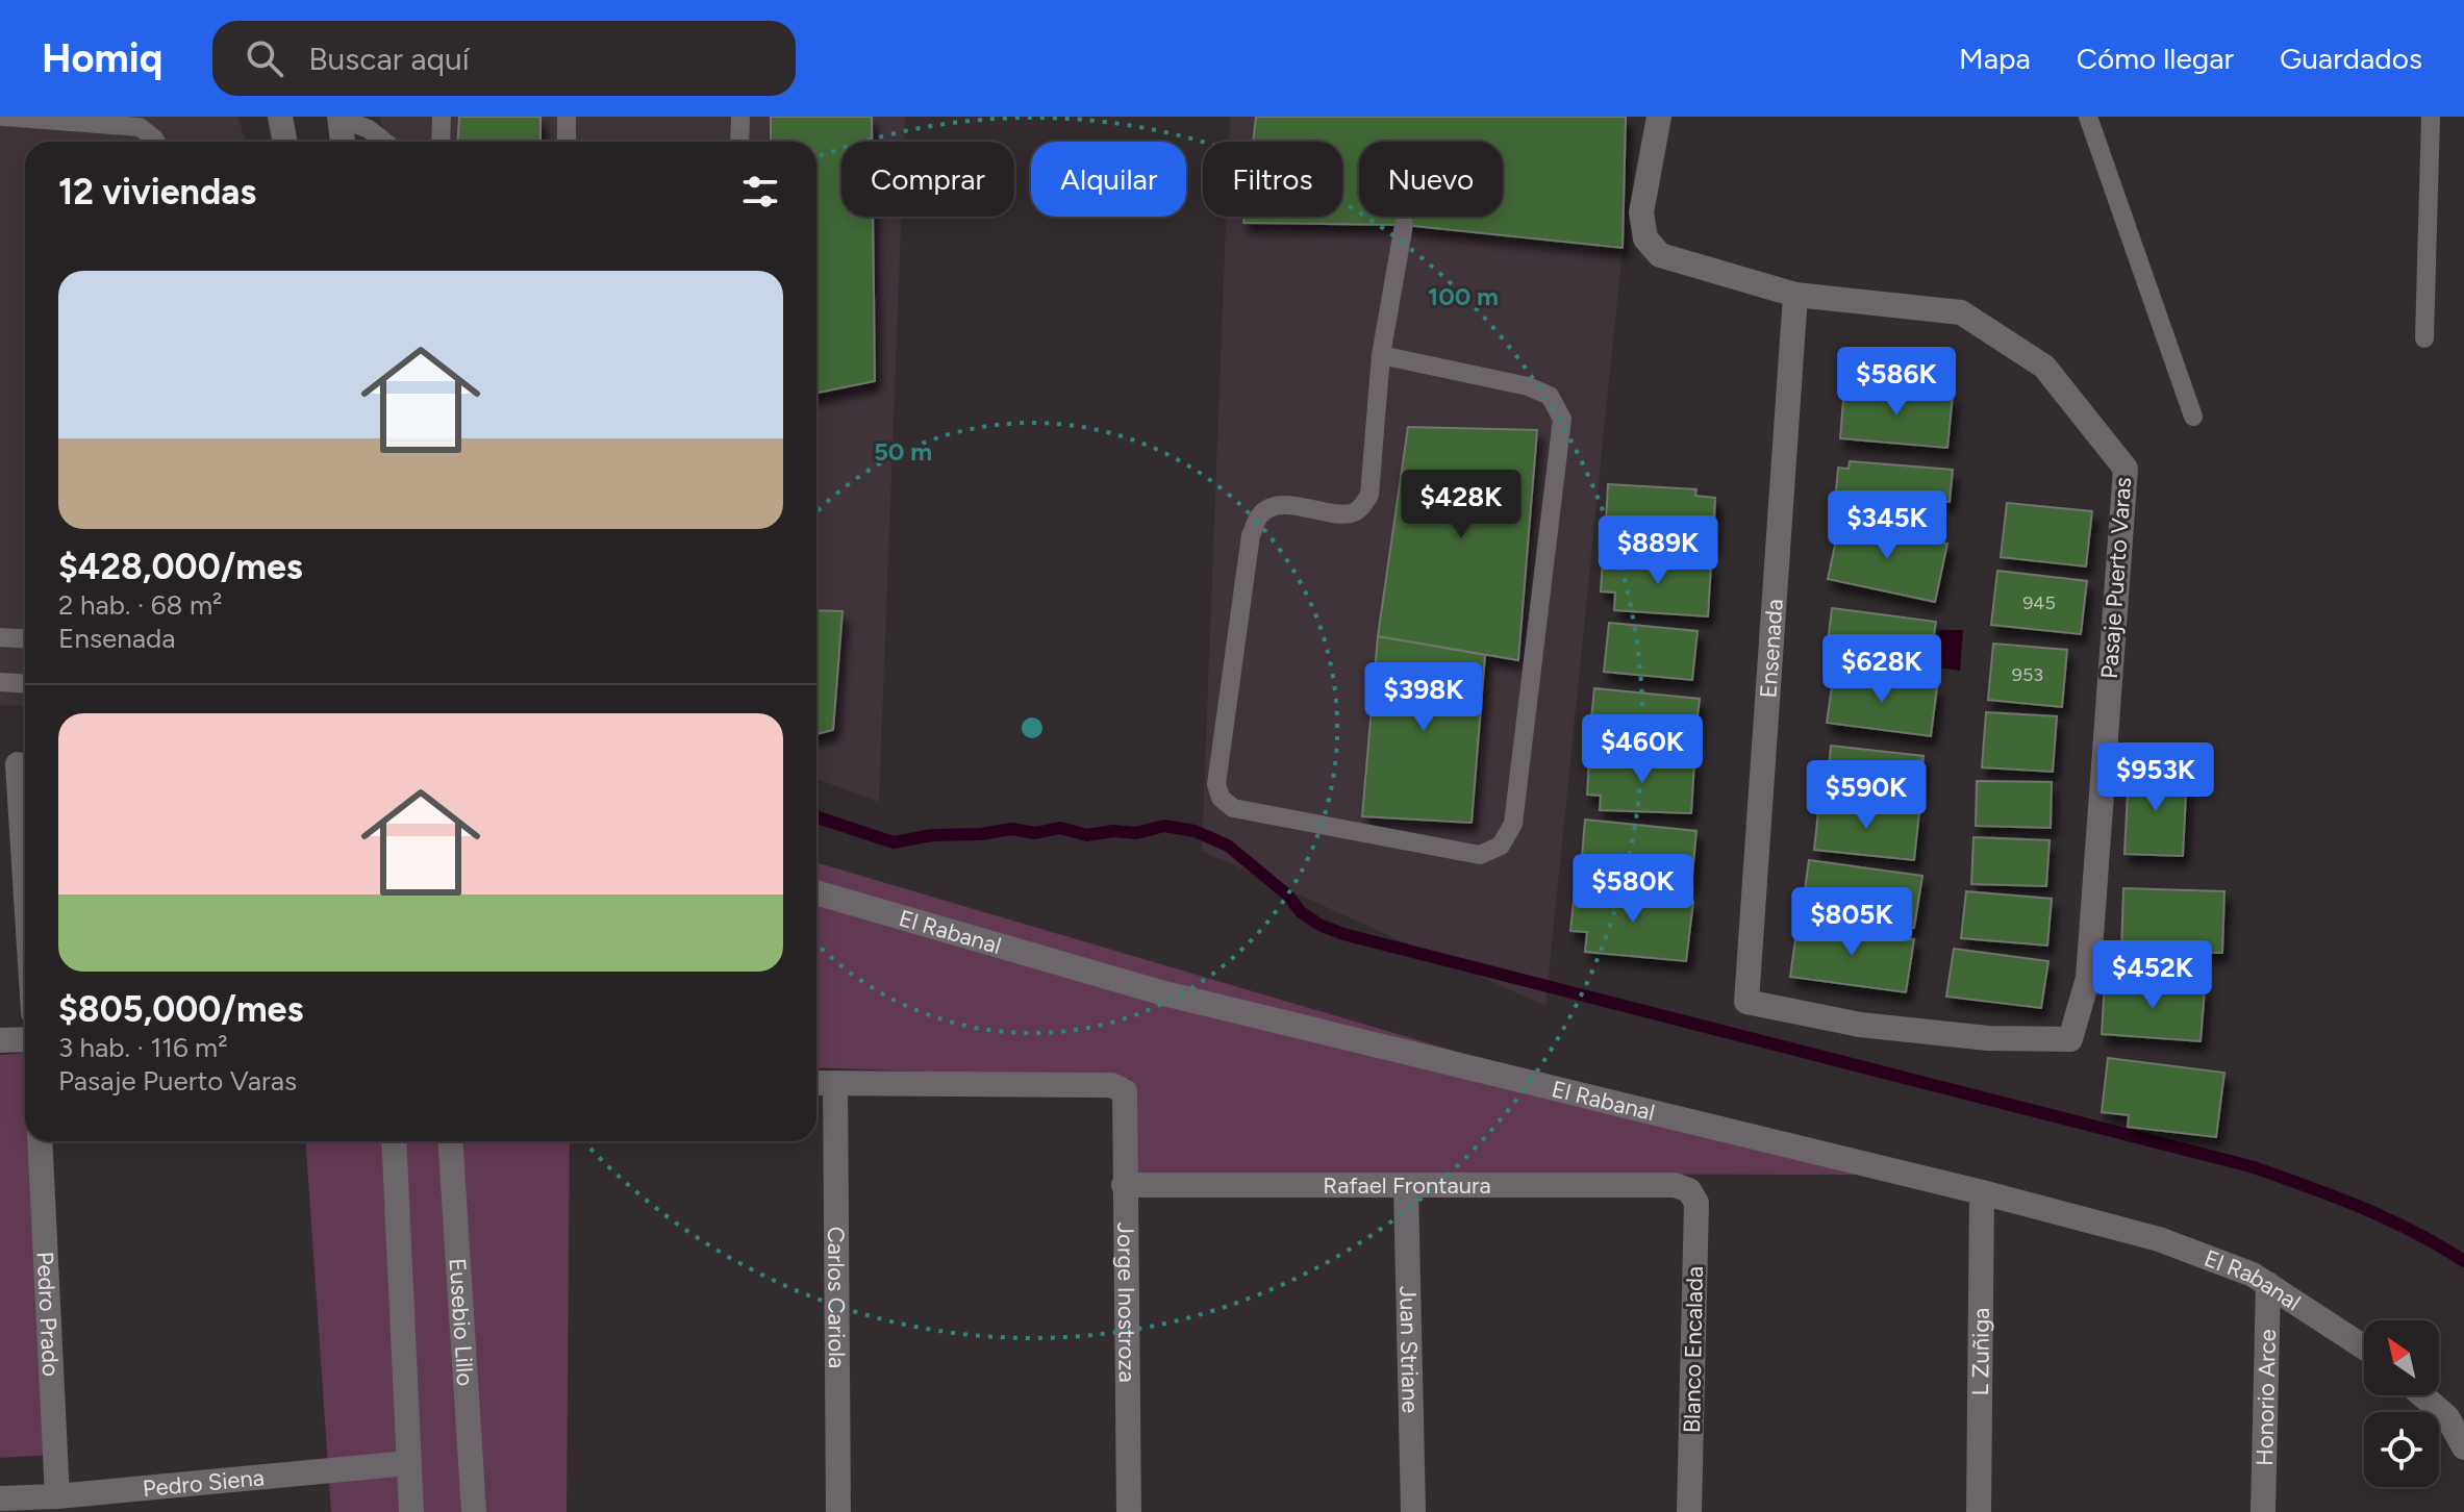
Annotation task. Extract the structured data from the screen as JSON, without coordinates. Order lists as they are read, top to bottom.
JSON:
{
  "streets": {
    "street": [
      "Pasaje Puerto Varas",
      "Ensenada",
      "El Rabanal",
      "Rafael Frontaura",
      "Carlos Cariola",
      "Jorge Inostroza",
      "Pedro Prado",
      "Eusebio Lillo",
      "Juan Striane",
      "Blanco Encalada",
      "L Zuñiga",
      "Honorio Arce",
      "Pedro Siena"
    ]
  },
  "crossings": [
    ["Pasaje Puerto Varas", "Ensenada"],
    ["El Rabanal", "L Zuñiga"],
    ["El Rabanal", "Honorio Arce"],
    ["Rafael Frontaura", "Jorge Inostroza"],
    ["Rafael Frontaura", "Juan Striane"],
    ["Rafael Frontaura", "Blanco Encalada"],
    ["Carlos Cariola", "Jorge Inostroza"],
    ["Pedro Prado", "Pedro Siena"]
  ],
  "house_numbers": ["945", "953"],
  "north": "top left",
  "page": {
    "header": "Homiq",
    "search": "Buscar aquí",
    "nav": ["Mapa", "Cómo llegar", "Guardados"],
    "chip": [
      "Comprar",
      "Alquilar",
      "Filtros",
      "Nuevo"
    ],
    "heading": "12 viviendas",
    "list": [
      {
        "name": "$428,000/mes",
        "note": "2 hab. · 68 m² · Ensenada"
      },
      {
        "name": "$805,000/mes",
        "note": "3 hab. · 116 m² · Pasaje Puerto Varas"
      }
    ],
    "price": [
      "$586K",
      "$428K",
      "$345K",
      "$889K",
      "$628K",
      "$398K",
      "$460K",
      "$953K",
      "$590K",
      "$580K",
      "$805K",
      "$452K"
    ]
  },
  "rings": ["100 m", "50 m"]
}
